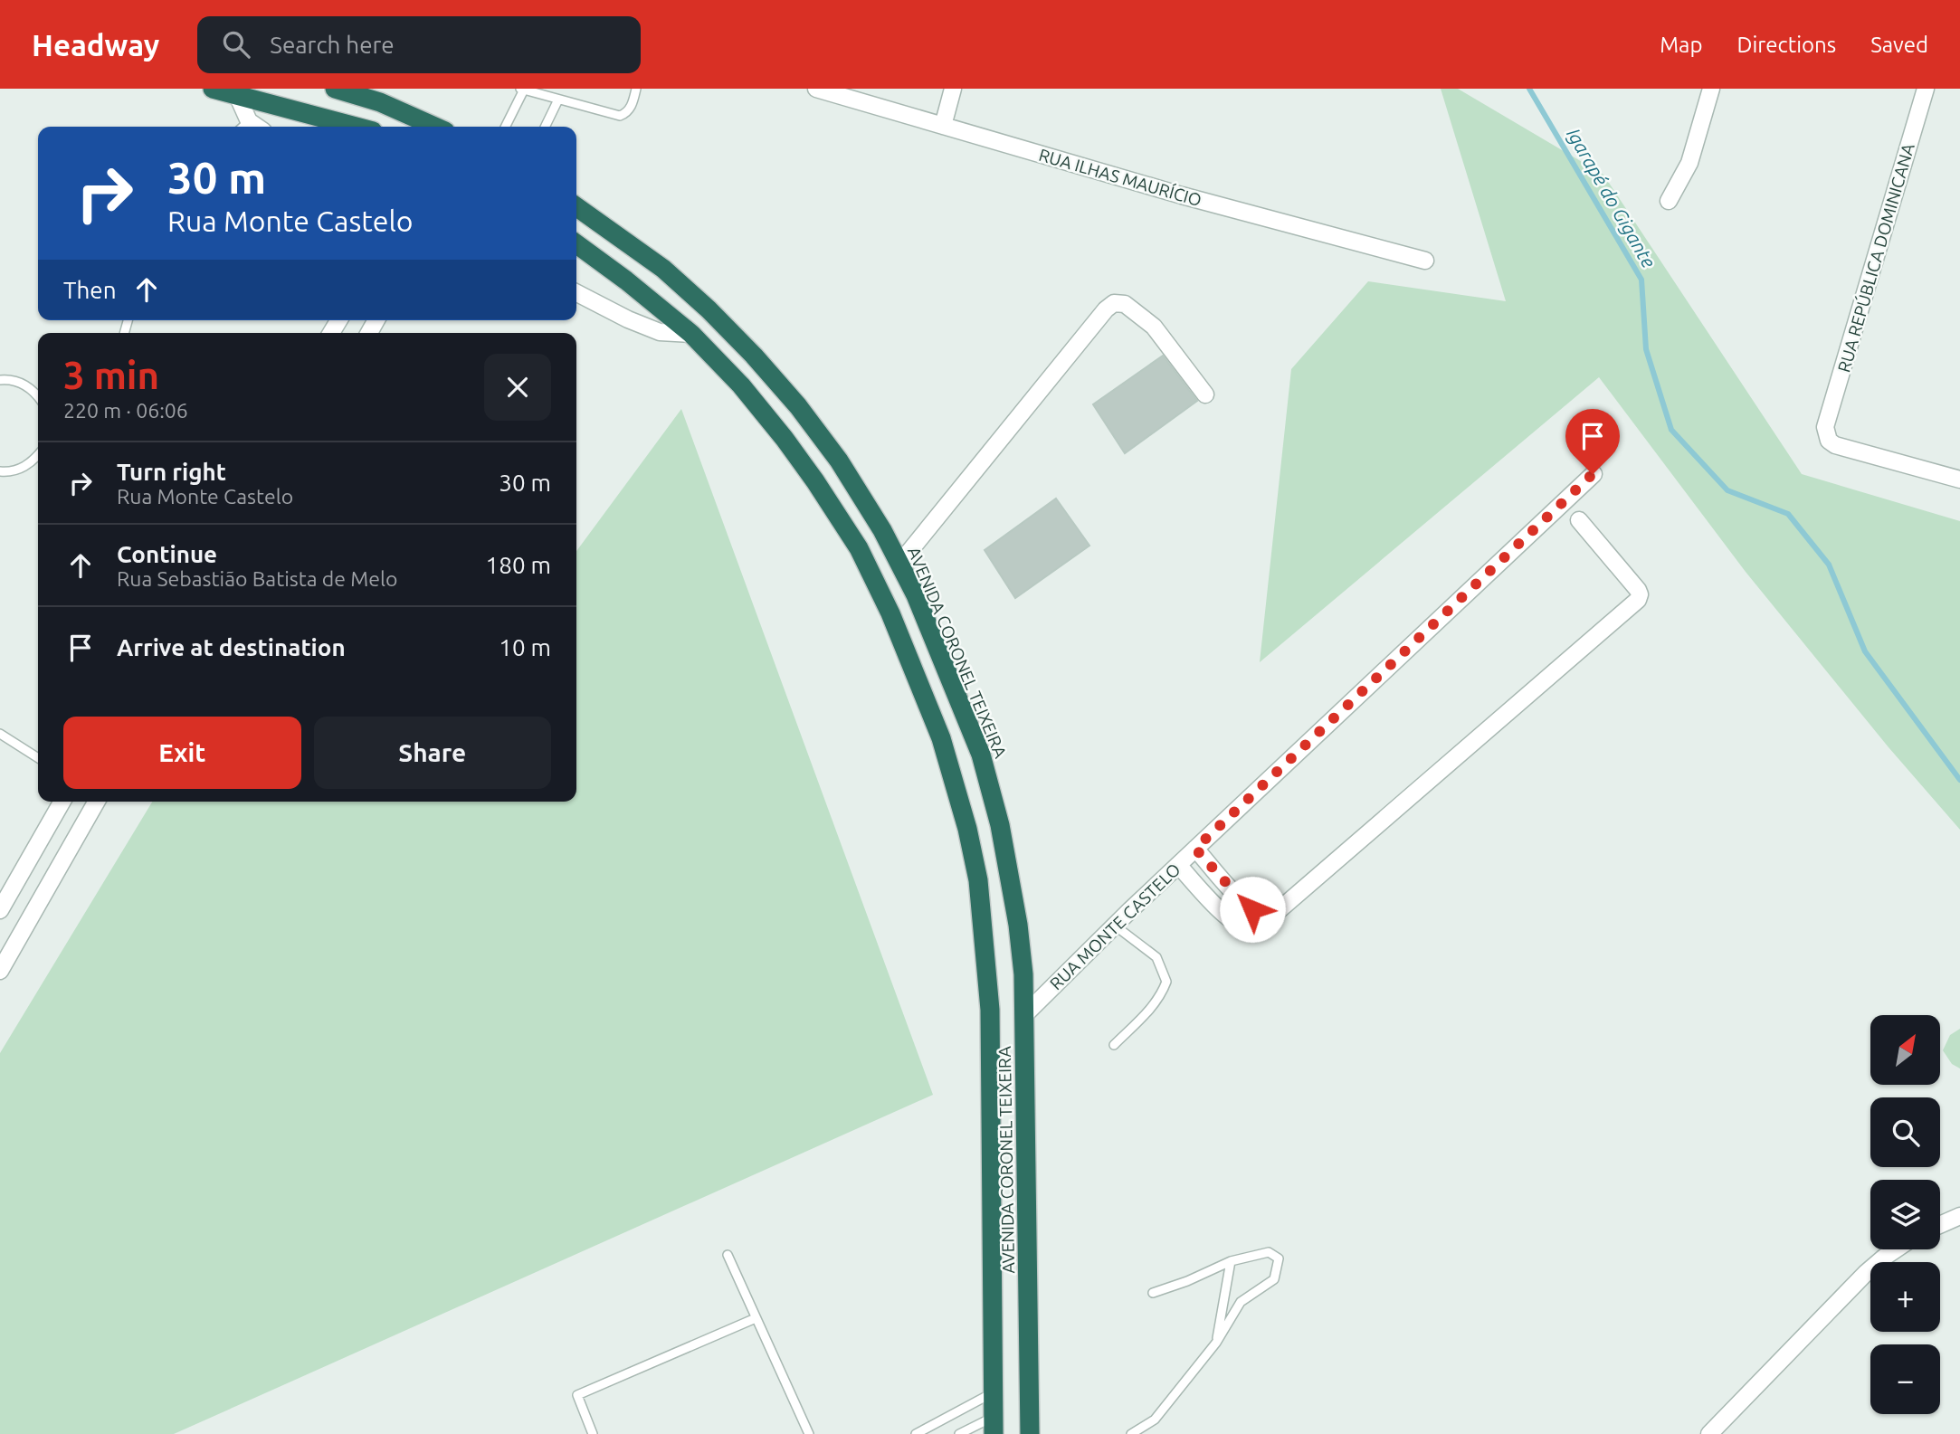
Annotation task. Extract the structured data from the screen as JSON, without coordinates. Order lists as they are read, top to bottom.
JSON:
{
  "streets": {
    "highway": ["AVENIDA CORONEL TEIXEIRA"],
    "street": ["RUA ILHAS MAURÍCIO", "RUA REPÚBLICA DOMINICANA", "RUA MONTE CASTELO"]
  },
  "crossings": [
    ["AVENIDA CORONEL TEIXEIRA", "RUA MONTE CASTELO"]
  ],
  "water": ["Igarapé do Gigante"],
  "north": "top right",
  "page": {
    "header": "Headway",
    "search": "Search here",
    "nav": ["Map", "Directions", "Saved"],
    "turn": ["30 m", "Rua Monte Castelo"],
    "then": "Then",
    "heading": ["3 min", "220 m · 06:06"],
    "list": [
      {
        "name": "Turn right",
        "note": "Rua Monte Castelo",
        "value": "30 m"
      },
      {
        "name": "Continue",
        "note": "Rua Sebastião Batista de Melo",
        "value": "180 m"
      },
      {
        "name": "Arrive at destination",
        "value": "10 m"
      }
    ],
    "buttons": ["Exit", "Share"],
    "map_buttons": ["+", "−"]
  }
}
